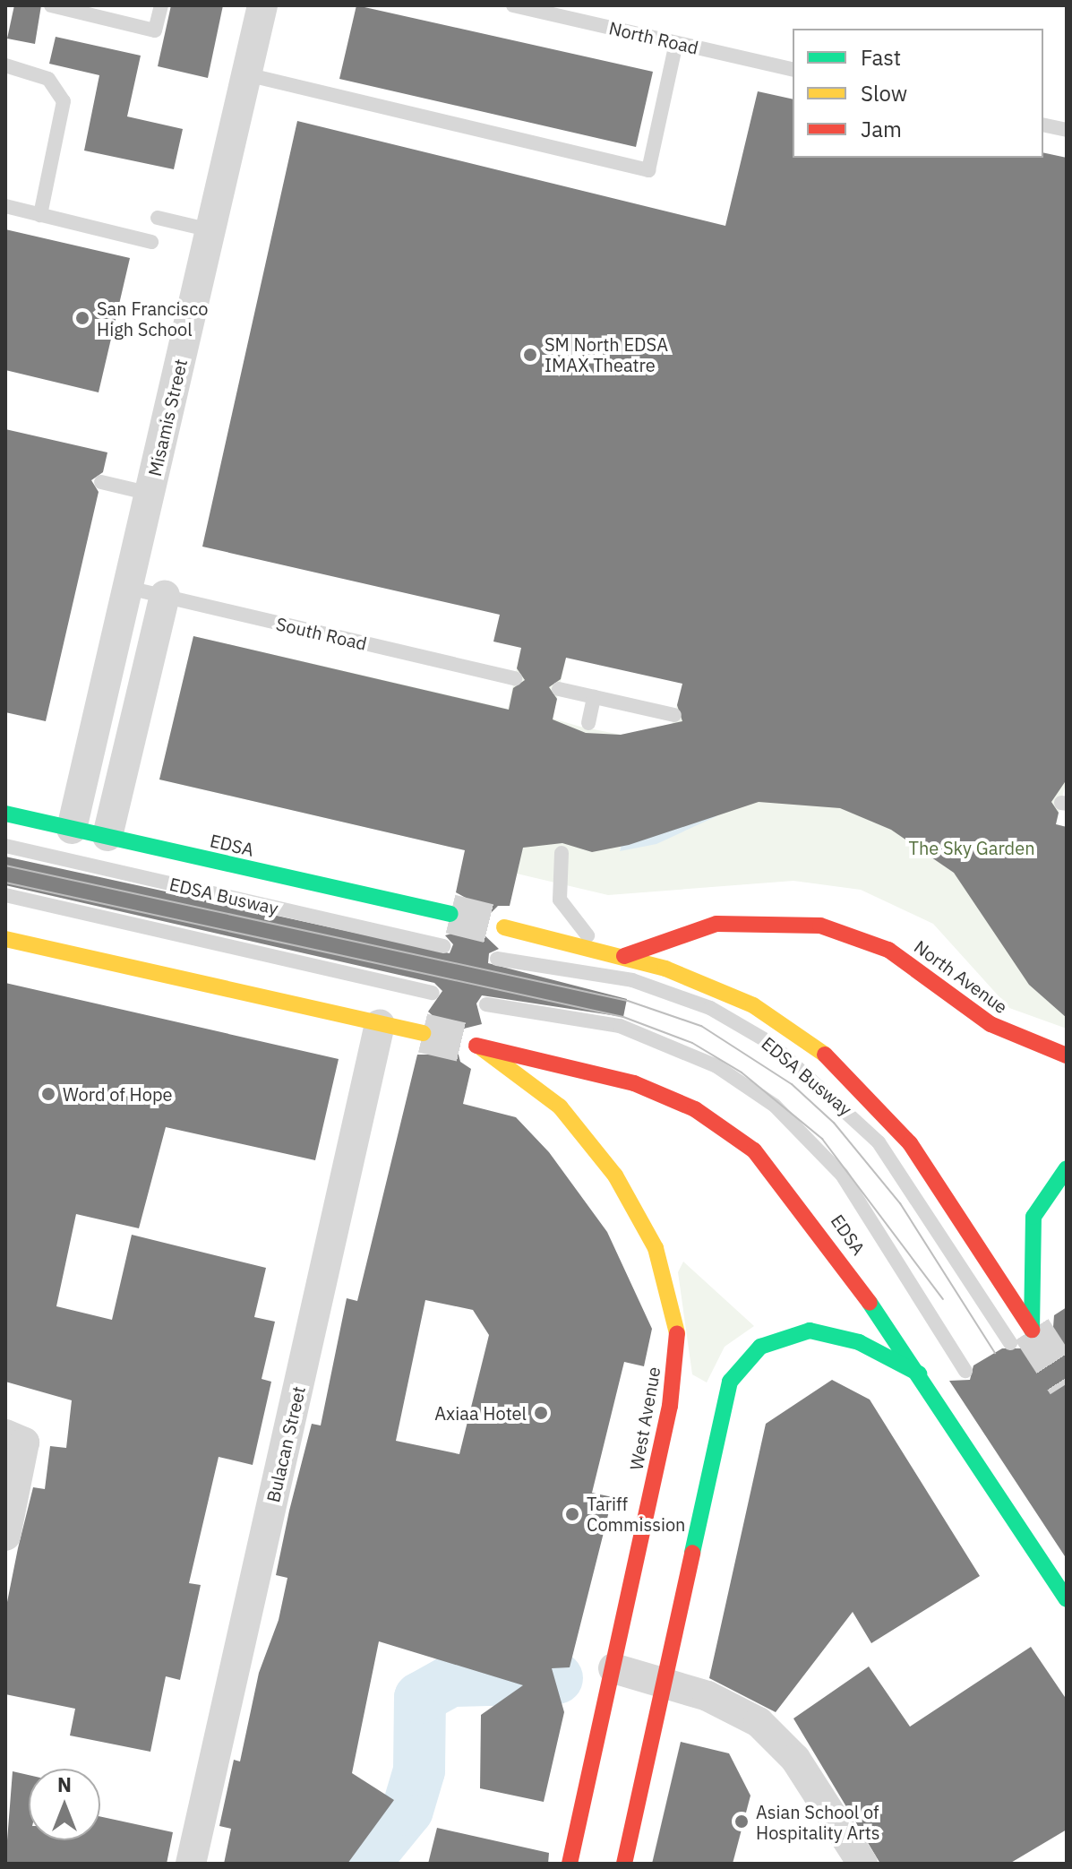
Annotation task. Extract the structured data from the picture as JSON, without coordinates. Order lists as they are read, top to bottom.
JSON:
{
  "streets": {
    "main road": ["EDSA", "North Avenue", "West Avenue"],
    "street": ["Misamis Street", "Bulacan Street"],
    "lane": ["North Road", "South Road", "EDSA Busway"]
  },
  "crossings": [
    ["Misamis Street", "South Road"],
    ["Misamis Street", "EDSA"],
    ["EDSA", "West Avenue"]
  ],
  "parks": ["The Sky Garden"],
  "places": [
    "San Francisco High School",
    "SM North EDSA IMAX Theatre",
    "Word of Hope",
    "Axiaa Hotel",
    "Tariff Commission",
    "Asian School of Hospitality Arts"
  ],
  "legend": ["Fast", "Slow", "Jam"],
  "north": "top"
}
